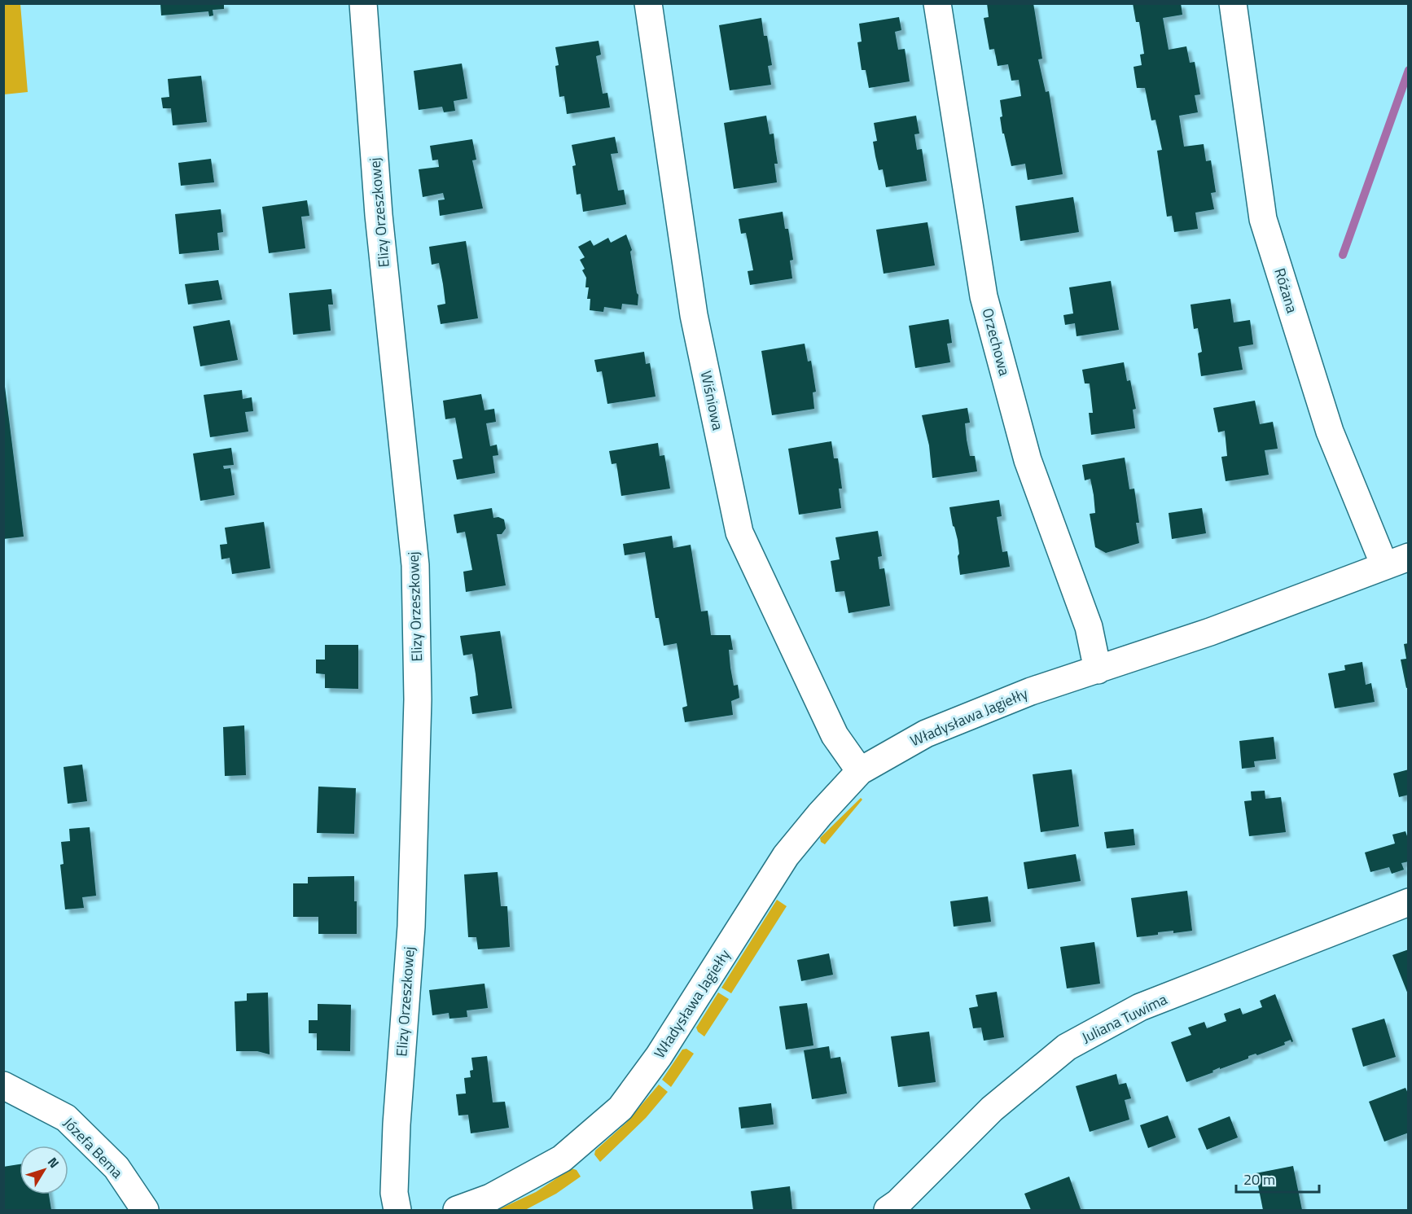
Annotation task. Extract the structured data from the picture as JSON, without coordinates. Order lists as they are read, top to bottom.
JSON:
{
  "streets": {
    "street": [
      "Elizy Orzeszkowej",
      "Różana",
      "Orzechowa",
      "Wiśniowa",
      "Władysława Jagiełły",
      "Juliana Tuwima",
      "Józefa Bema"
    ]
  },
  "crossings": [
    ["Różana", "Władysława Jagiełły"],
    ["Orzechowa", "Władysława Jagiełły"],
    ["Wiśniowa", "Władysława Jagiełły"]
  ],
  "scale_bar": "20 m",
  "north": "top right"
}
